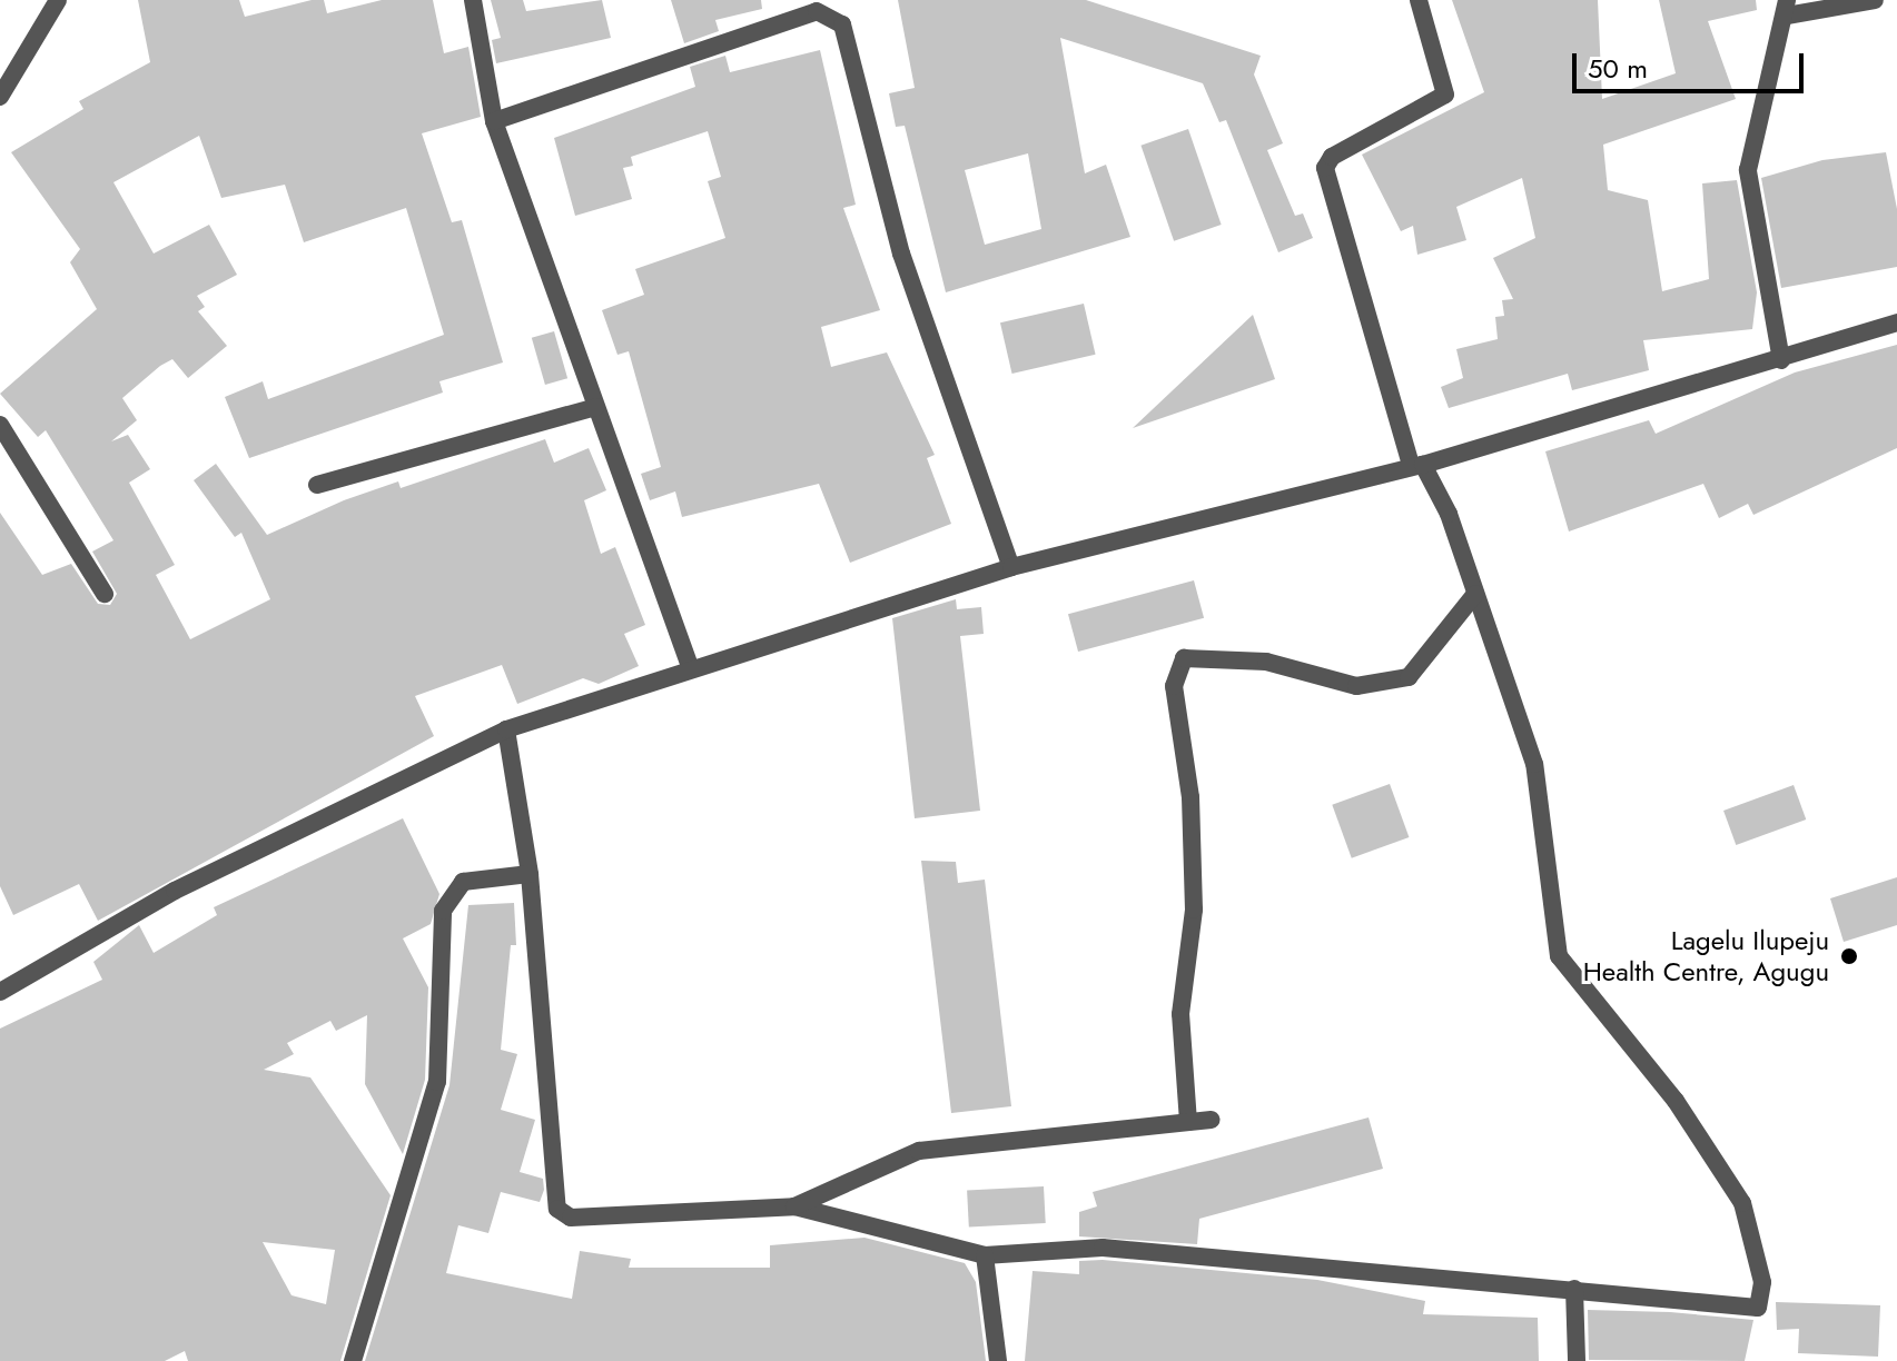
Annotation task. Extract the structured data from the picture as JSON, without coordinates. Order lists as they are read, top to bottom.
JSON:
{
  "places": ["Lagelu Ilupeju Health Centre, Agugu"],
  "scale_bar": "50 m"
}
